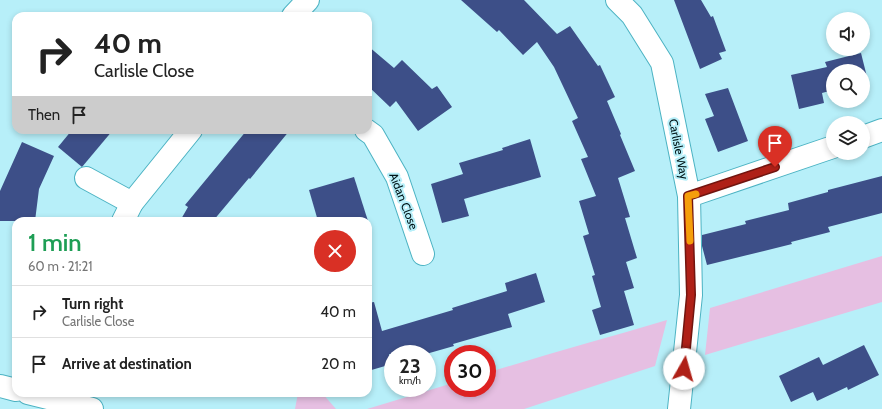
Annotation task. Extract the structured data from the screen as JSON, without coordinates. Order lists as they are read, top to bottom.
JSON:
{
  "streets": {
    "street": ["Carlisle Way", "Aidan Close"]
  },
  "page": {
    "turn": ["40 m", "Carlisle Close"],
    "then": "Then",
    "heading": ["1 min", "60 m · 21:21"],
    "list": [
      {
        "name": "Turn right",
        "note": "Carlisle Close",
        "value": "40 m"
      },
      {
        "name": "Arrive at destination",
        "value": "20 m"
      }
    ],
    "speed": "23 km/h",
    "limit": "30"
  }
}
